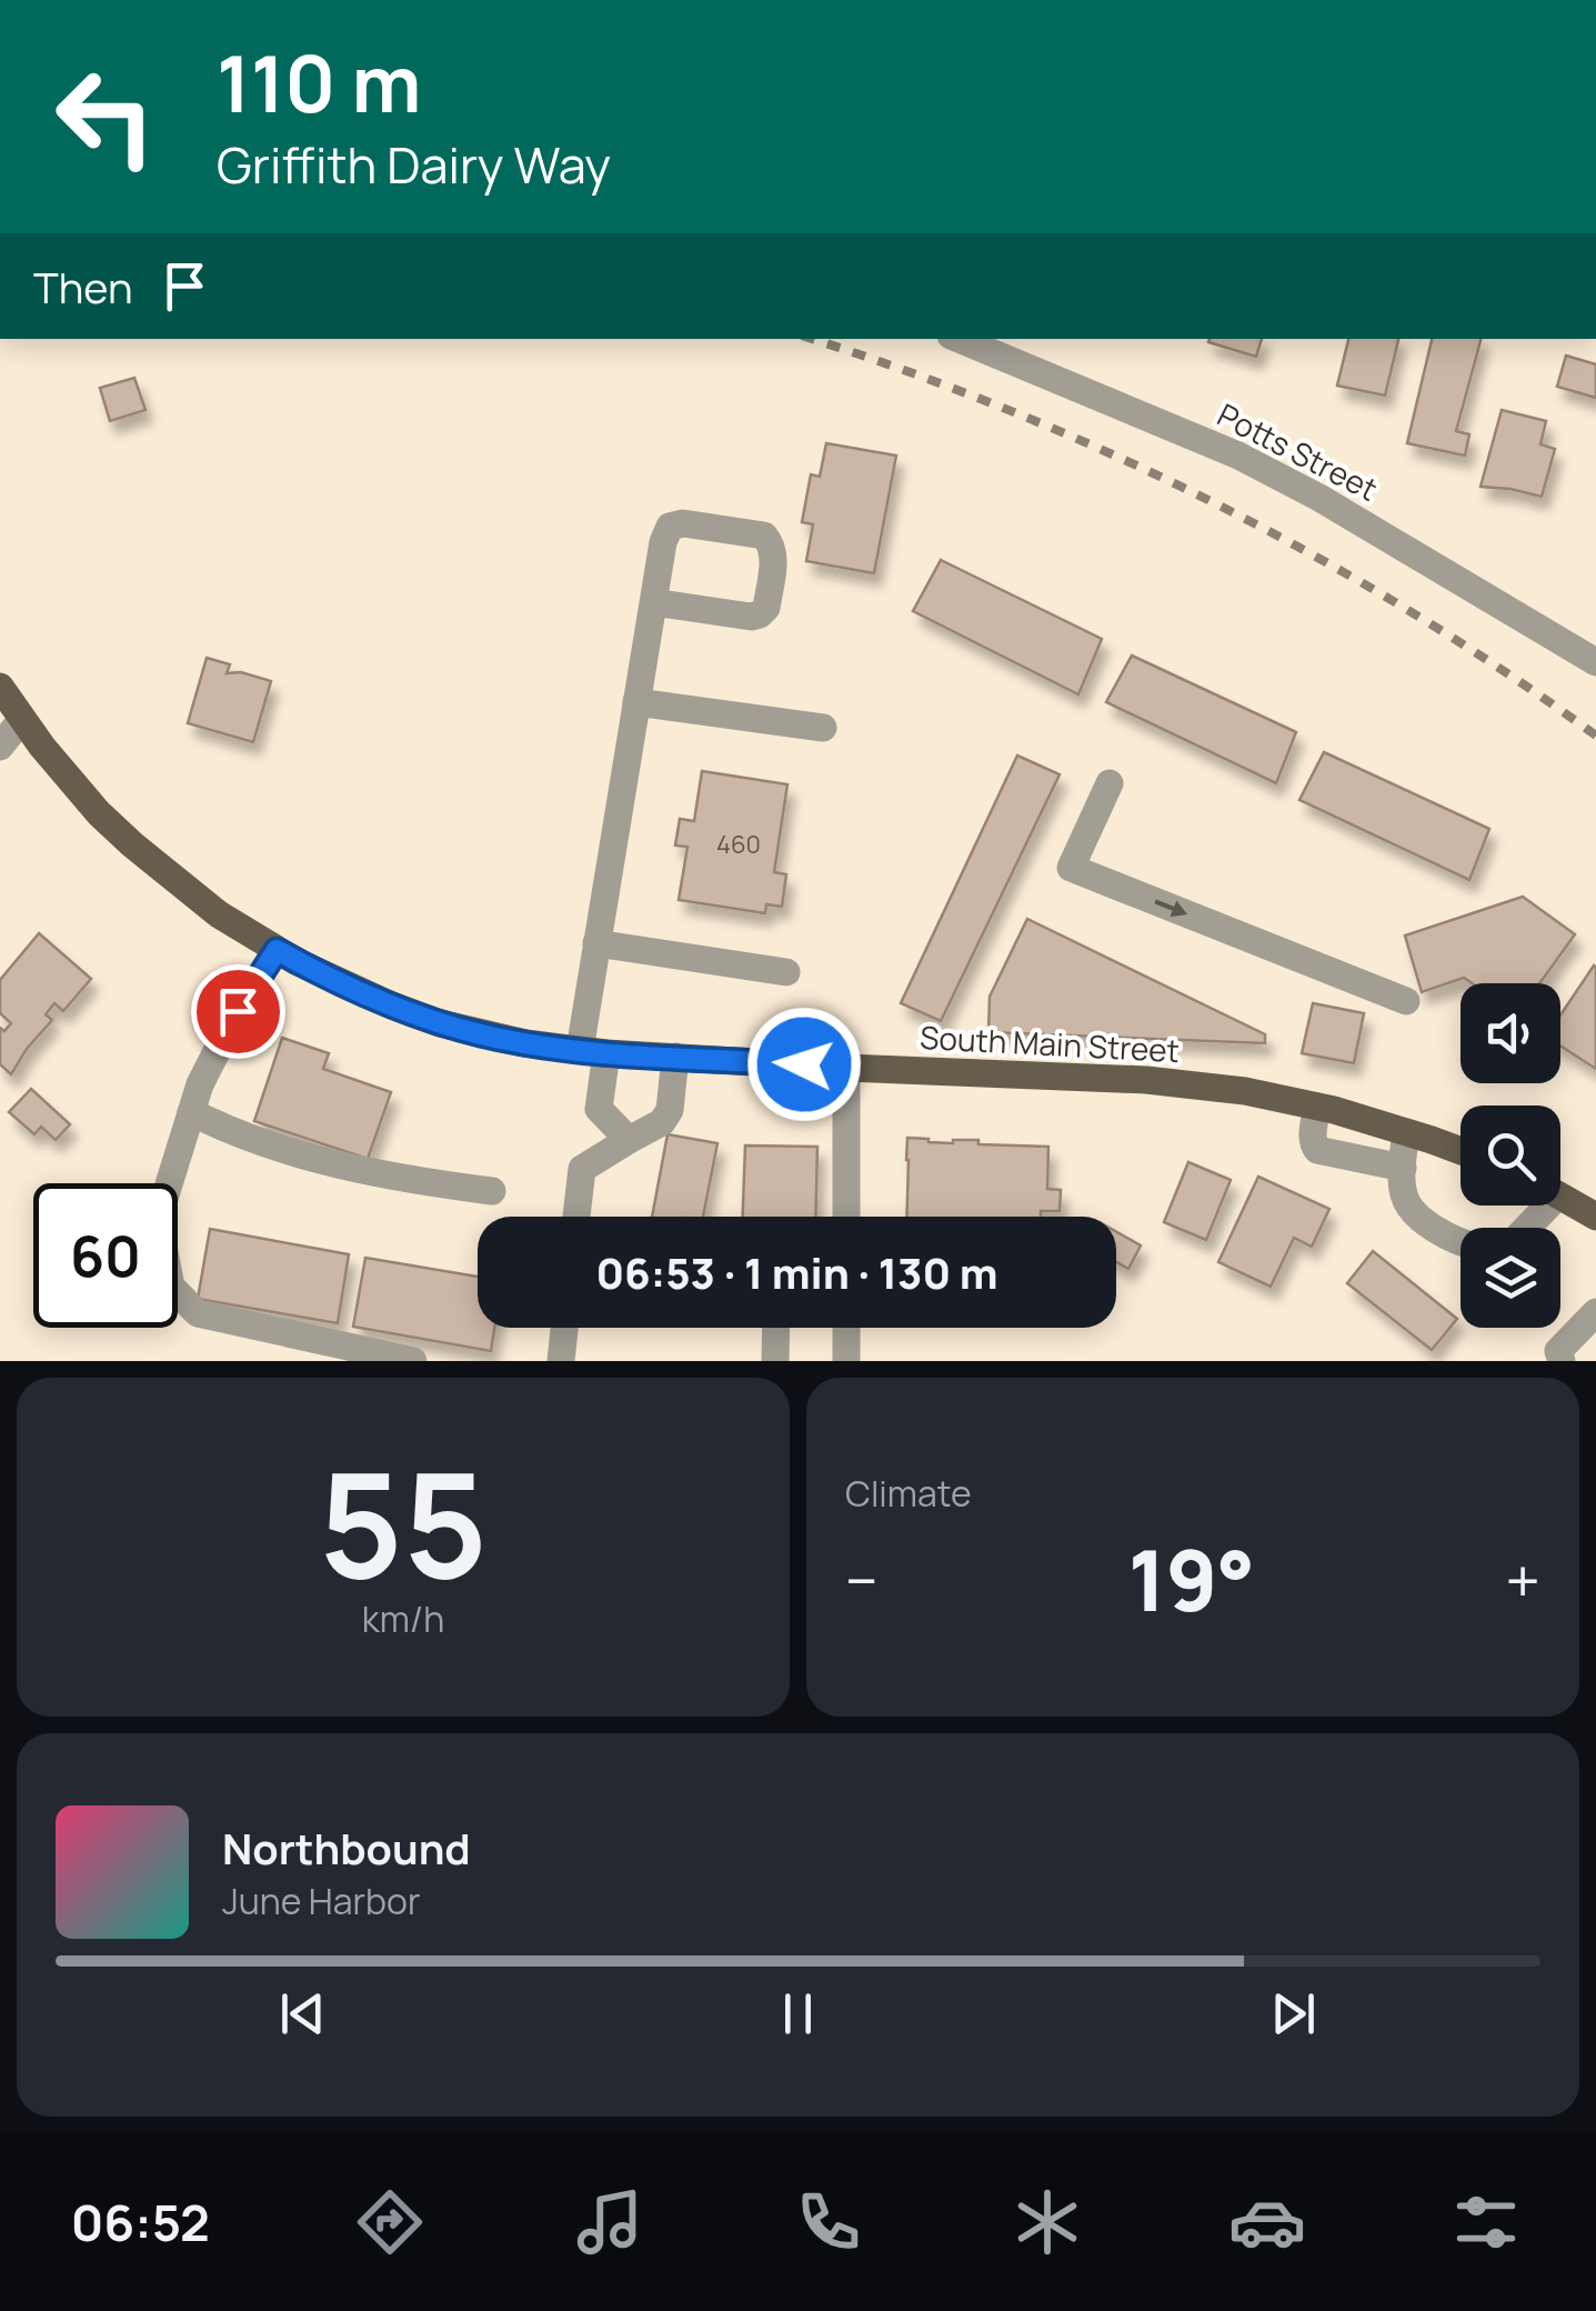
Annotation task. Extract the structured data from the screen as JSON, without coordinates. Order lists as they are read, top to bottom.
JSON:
{
  "streets": {
    "main road": ["South Main Street"],
    "street": ["Potts Street"]
  },
  "house_numbers": ["460"],
  "page": {
    "turn": ["110 m", "Griffith Dairy Way"],
    "then": "Then",
    "limit": "60",
    "trip": "06:53 · 1 min · 130 m",
    "tile": [
      ["55", "km/h"],
      "Climate"
    ],
    "heat": ["−", "19°", "+"],
    "song": ["Northbound", "June Harbor"],
    "tabs": "06:52"
  }
}
